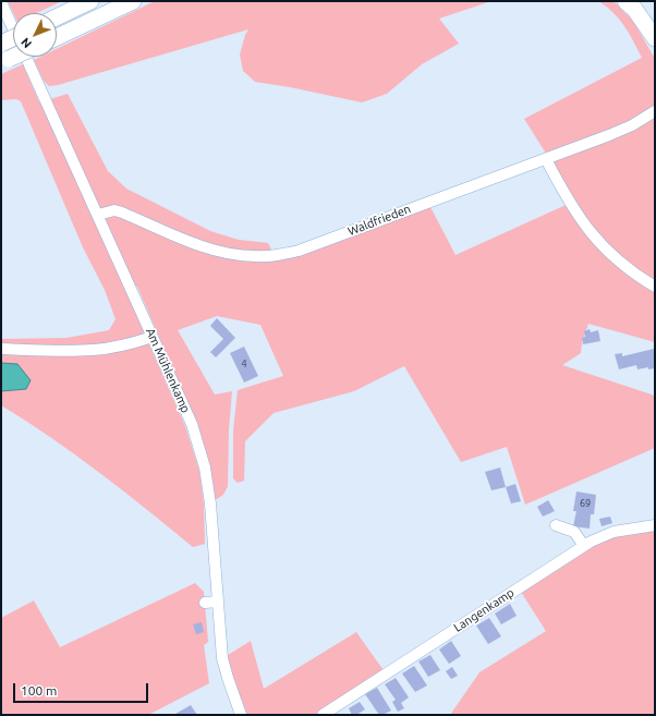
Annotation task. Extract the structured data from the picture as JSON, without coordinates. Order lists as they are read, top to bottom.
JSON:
{
  "streets": {
    "street": ["Waldfrieden", "Am Mühlenkamp", "Langenkamp"]
  },
  "crossings": [
    ["Waldfrieden", "Am Mühlenkamp"]
  ],
  "house_numbers": ["4", "69"],
  "scale_bar": "100 m",
  "north": "bottom left"
}
